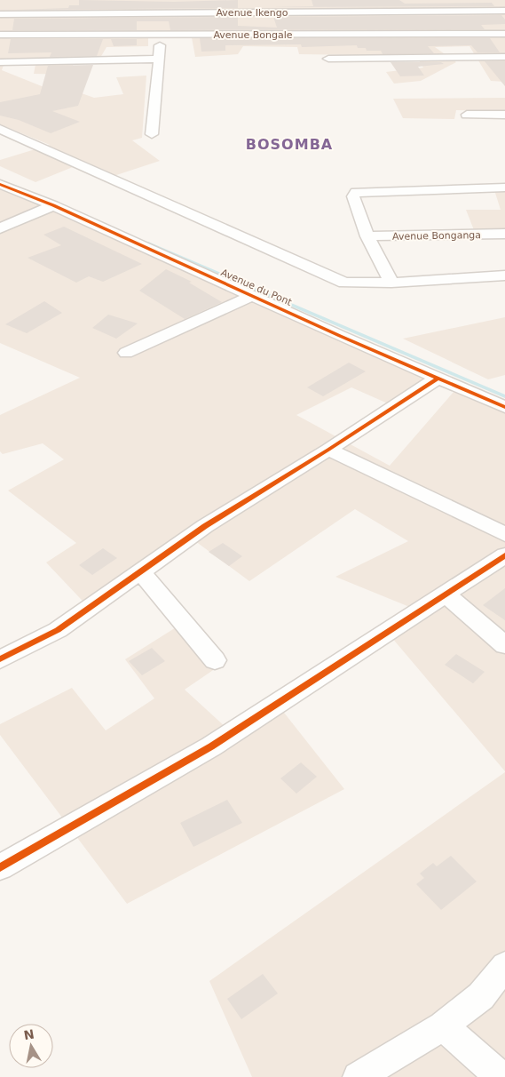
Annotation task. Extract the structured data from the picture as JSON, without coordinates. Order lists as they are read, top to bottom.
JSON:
{
  "streets": {
    "street": [
      "Avenue Ikengo",
      "Avenue Bongale",
      "Avenue Bonganga",
      "Avenue du Pont"
    ]
  },
  "crossings": [
    ["Avenue Ikengo", "Avenue Bongale"]
  ],
  "districts": ["BOSOMBA"],
  "north": "top"
}
